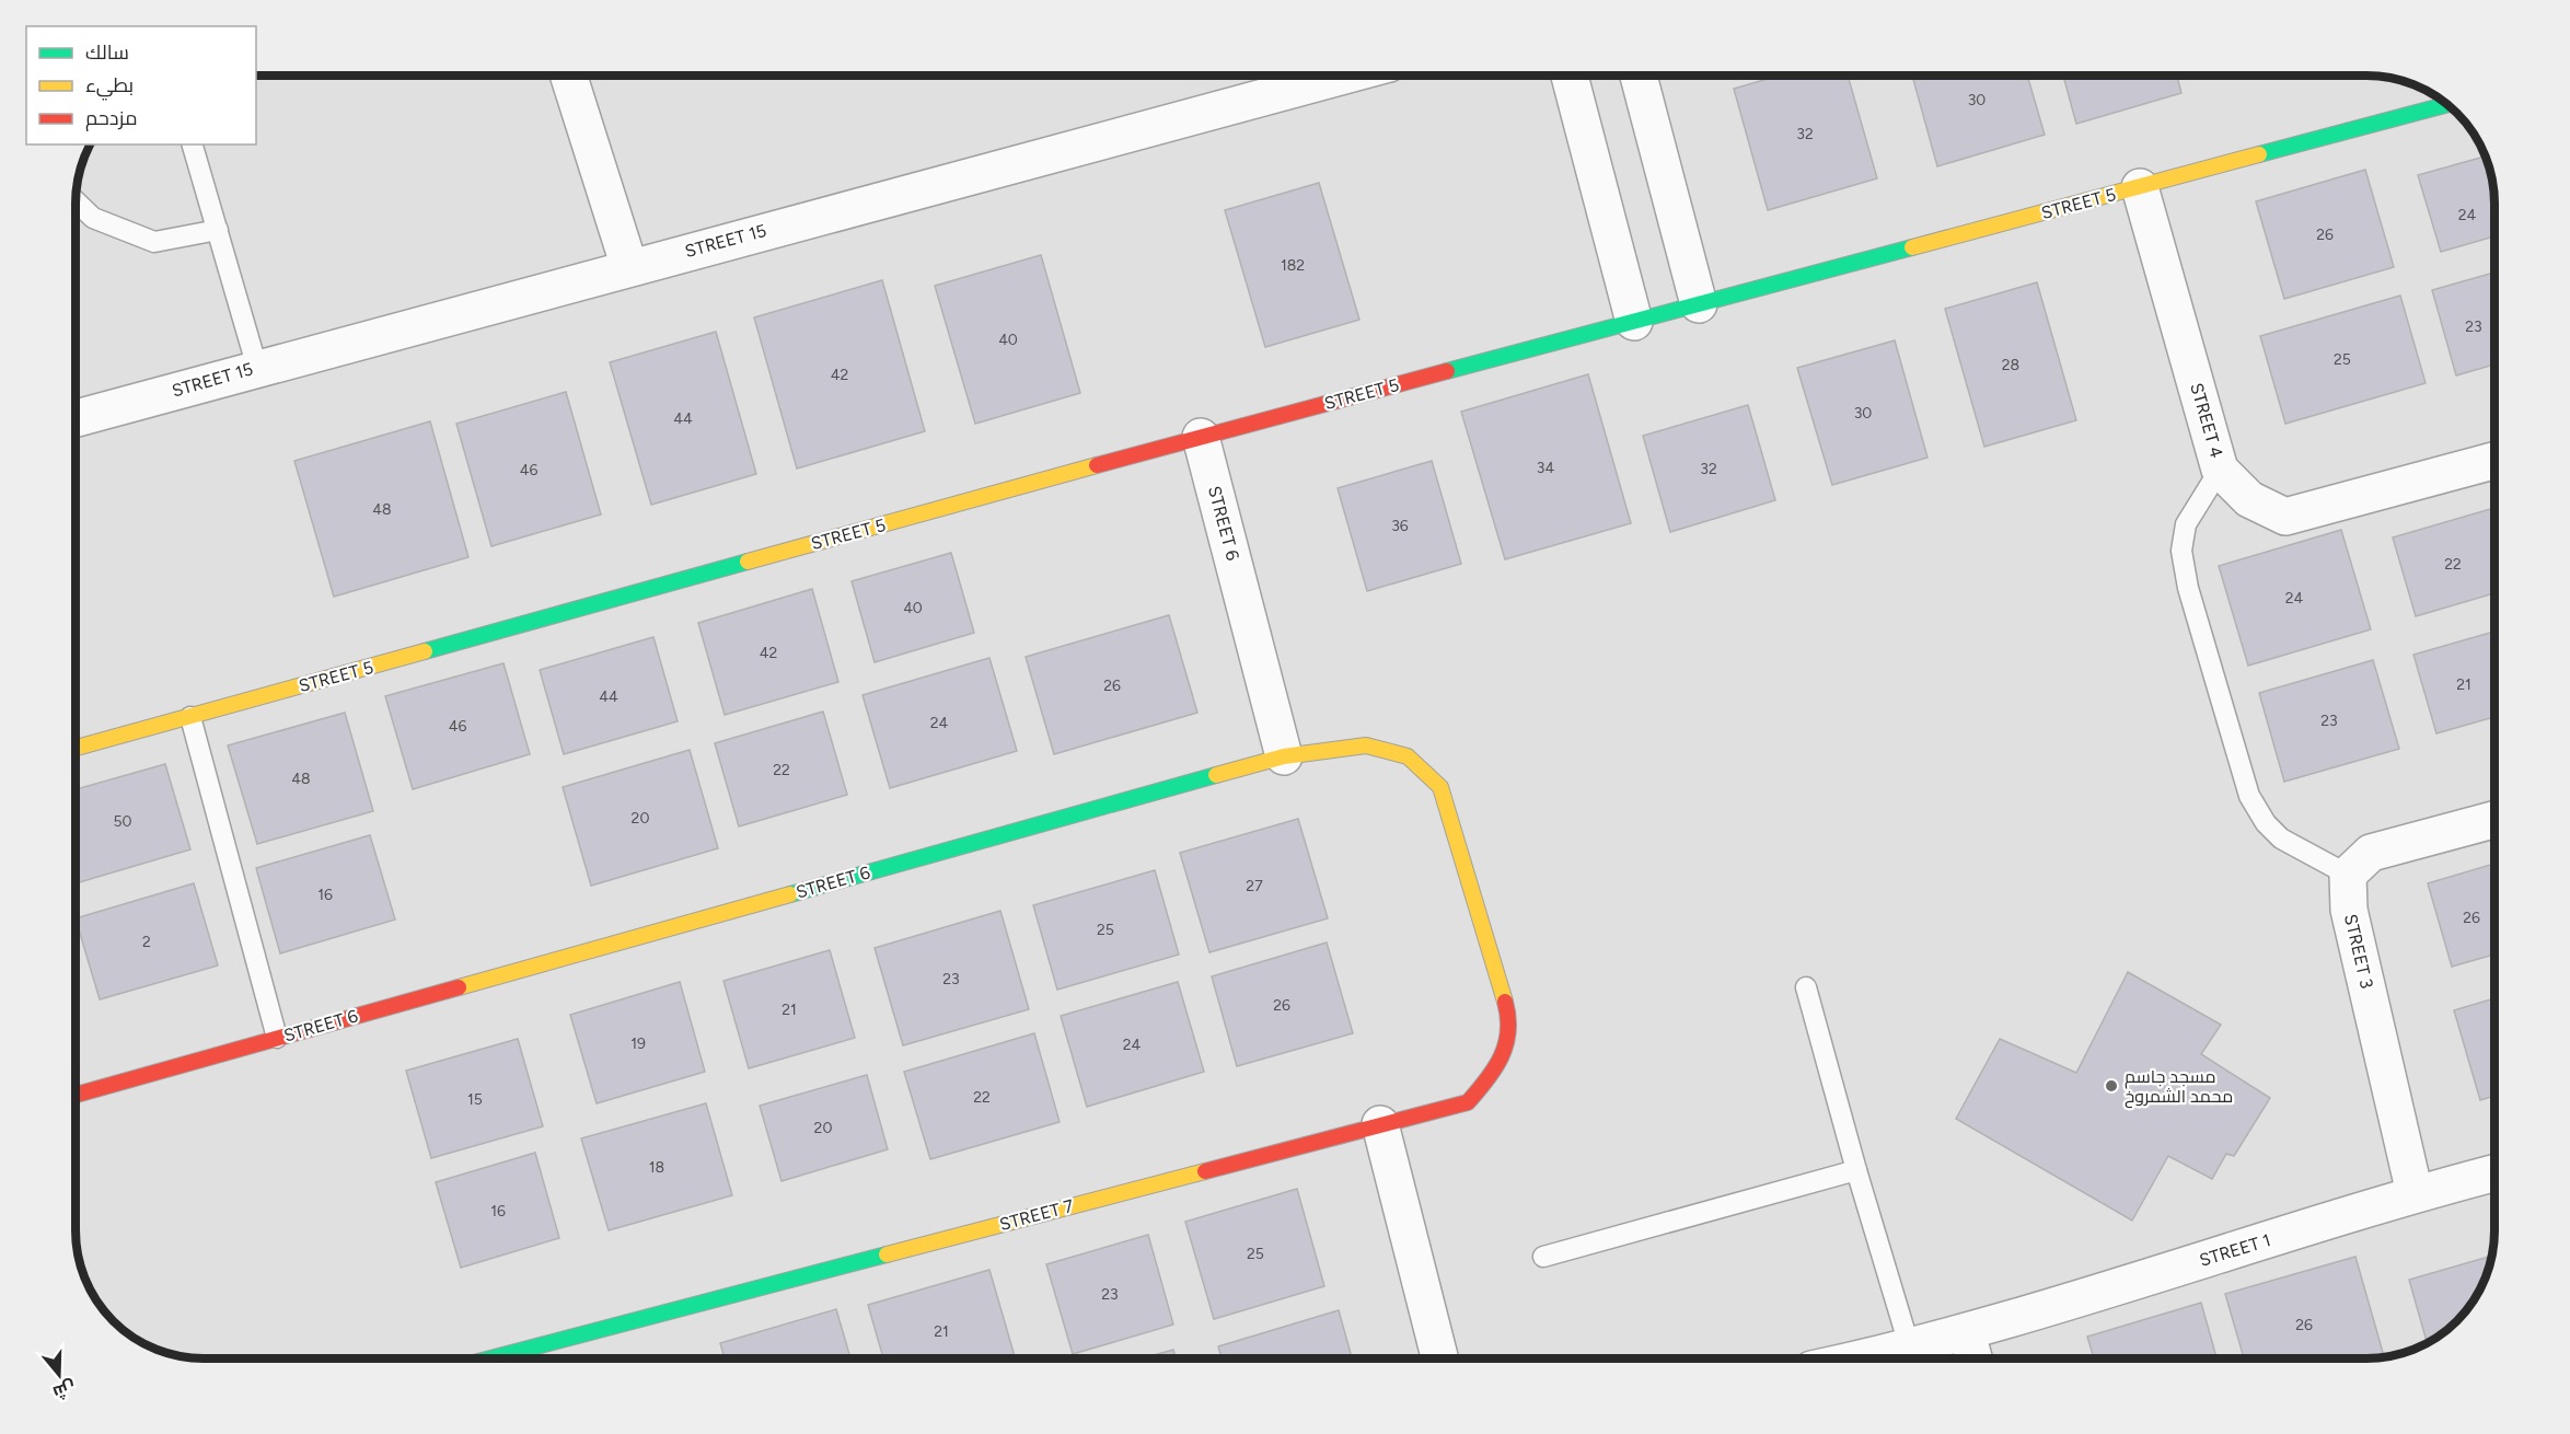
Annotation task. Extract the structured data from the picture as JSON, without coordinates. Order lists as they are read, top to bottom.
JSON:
{
  "streets": {
    "street": [
      "STREET 5",
      "STREET 15",
      "STREET 4",
      "STREET 6",
      "STREET 3",
      "STREET 7",
      "STREET 1"
    ]
  },
  "crossings": [
    ["STREET 5", "STREET 4"],
    ["STREET 5", "STREET 6"],
    ["STREET 6", "STREET 7"],
    ["STREET 3", "STREET 1"]
  ],
  "places": ["مسجد جاسم محمد الشمروخ"],
  "house_numbers": [
    "30",
    "32",
    "24",
    "26",
    "182",
    "23",
    "40",
    "25",
    "28",
    "42",
    "30",
    "44",
    "34",
    "32",
    "46",
    "48",
    "36",
    "22",
    "24",
    "40",
    "42",
    "21",
    "26",
    "44",
    "23",
    "24",
    "46",
    "22",
    "48",
    "20",
    "50",
    "27",
    "16",
    "26",
    "25",
    "2",
    "23",
    "26",
    "21",
    "19",
    "24",
    "22",
    "15",
    "20",
    "18",
    "16",
    "25",
    "23",
    "26",
    "21"
  ],
  "legend": ["سالك", "بطيء", "مزدحم"],
  "north": "bottom"
}
